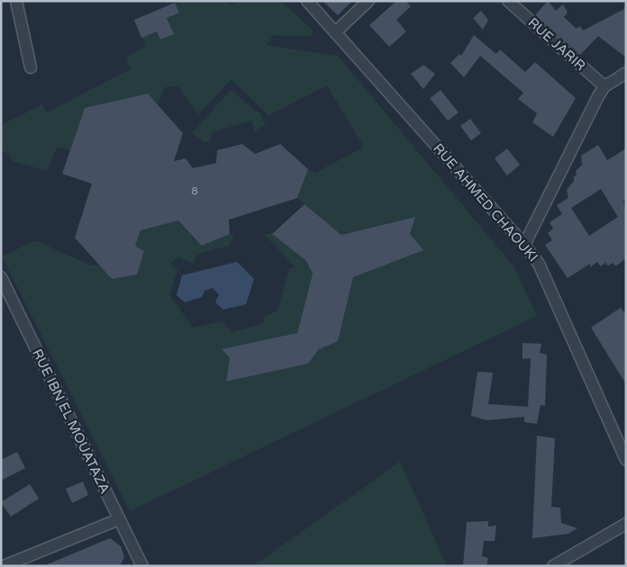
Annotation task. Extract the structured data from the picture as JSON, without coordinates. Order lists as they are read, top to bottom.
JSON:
{
  "streets": {
    "street": ["RUE JARIR", "RUE AHMED CHAOUKI", "RUE IBN EL MOUATAZA"]
  },
  "house_numbers": ["8"]
}
